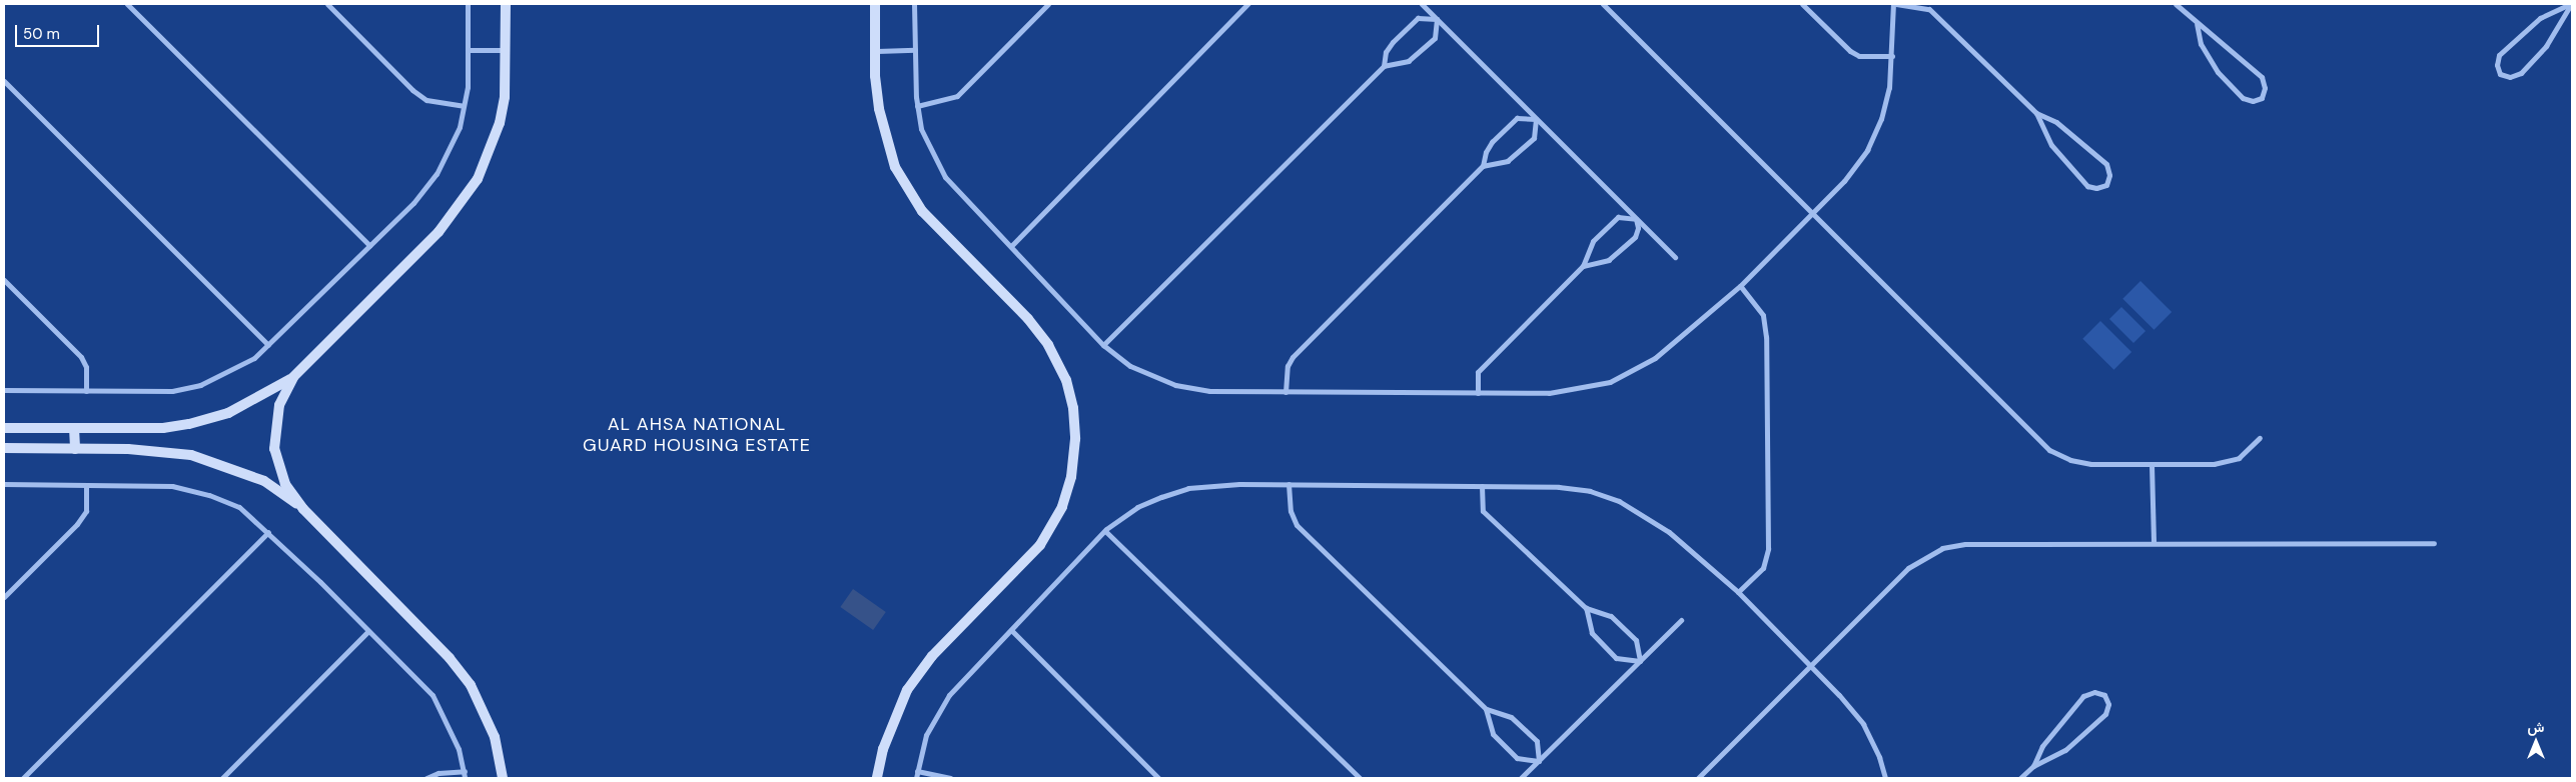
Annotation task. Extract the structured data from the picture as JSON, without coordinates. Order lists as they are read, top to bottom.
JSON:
{
  "districts": ["AL AHSA NATIONAL GUARD HOUSING ESTATE"],
  "scale_bar": "50 m",
  "north": "top"
}
